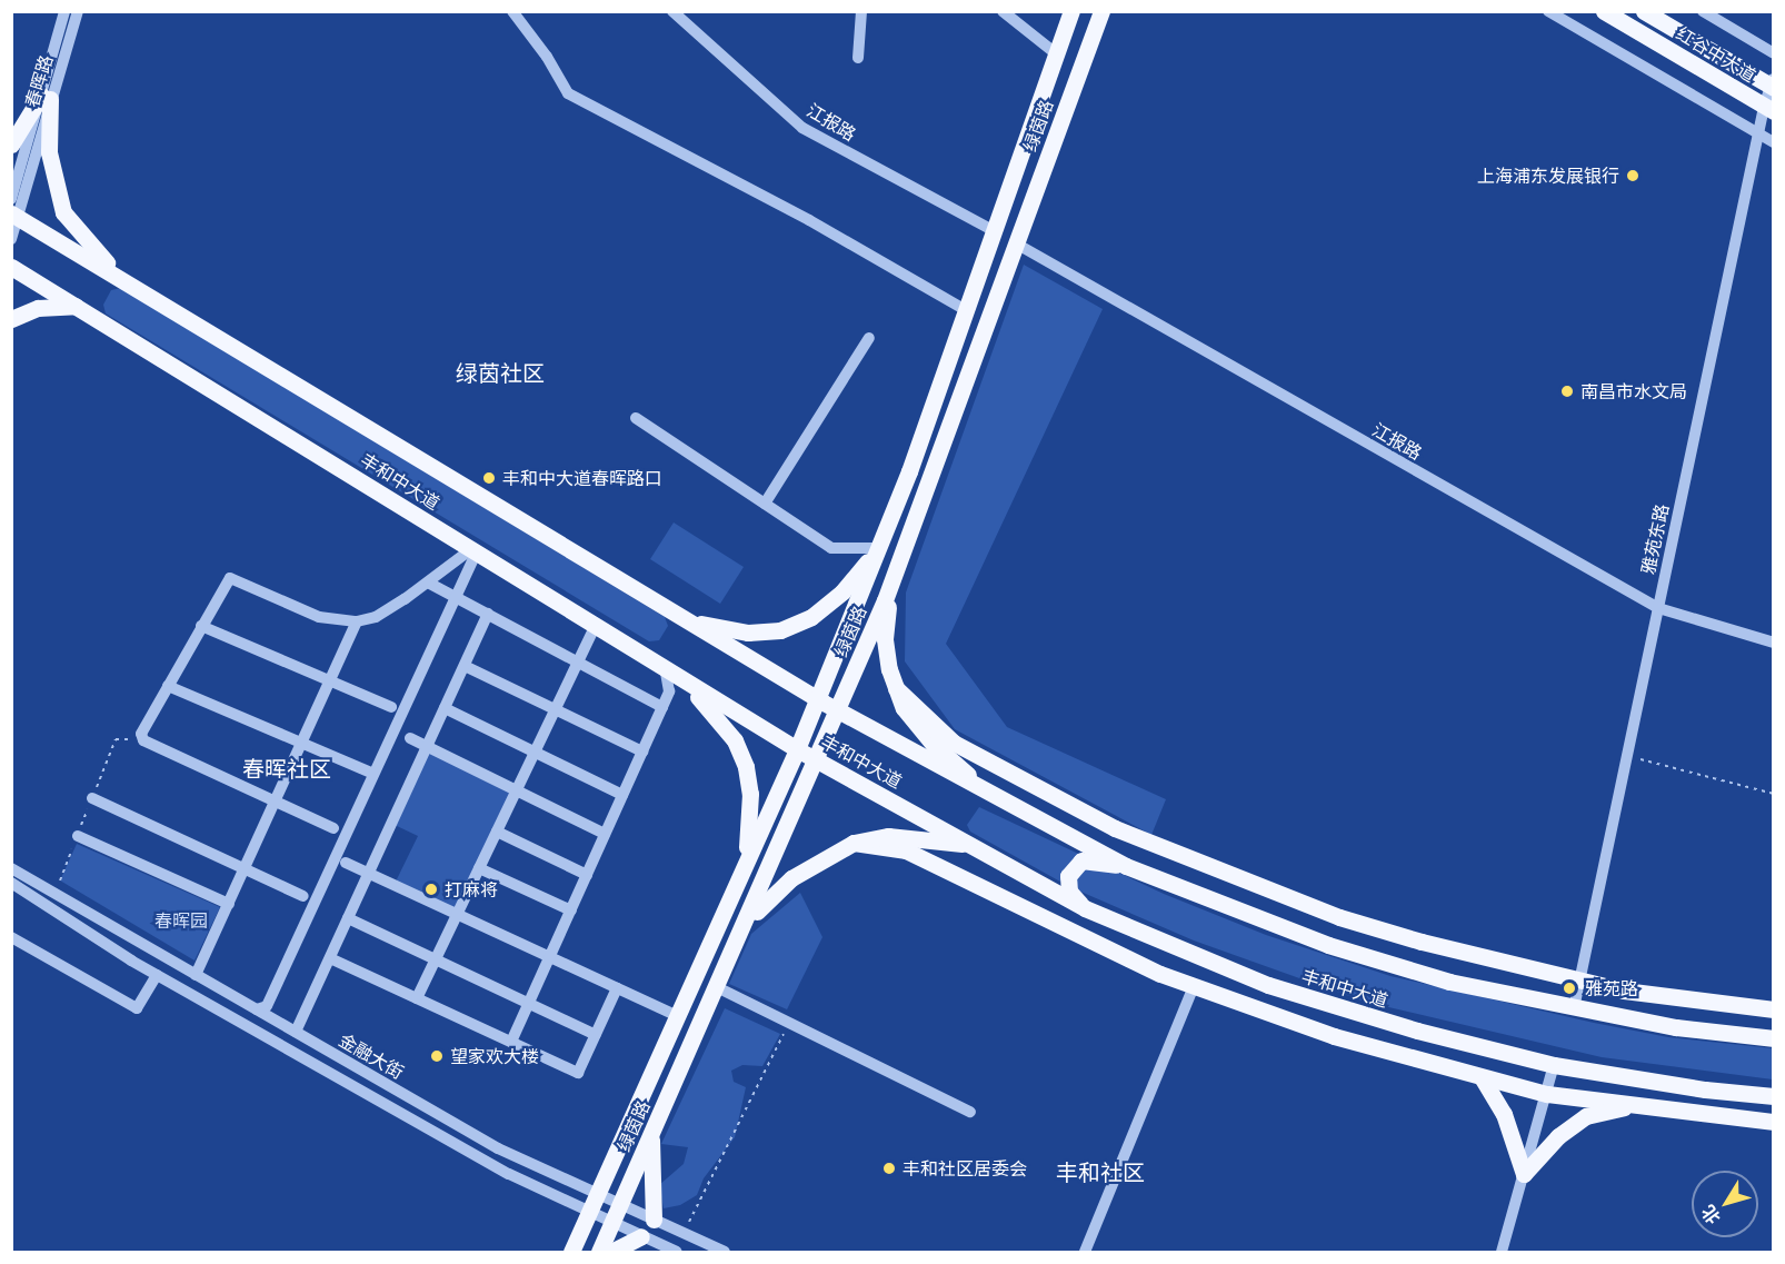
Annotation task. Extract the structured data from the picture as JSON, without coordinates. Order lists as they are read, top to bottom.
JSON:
{
  "streets": {
    "main road": ["红谷中大道", "绿茵路", "丰和中大道"],
    "street": [
      "春晖路",
      "江报路",
      "雅苑东路",
      "金融大街"
    ]
  },
  "crossings": [
    ["红谷中大道", "雅苑东路"],
    ["春晖路", "丰和中大道"],
    ["江报路", "绿茵路"],
    ["江报路", "雅苑东路"],
    ["绿茵路", "丰和中大道"],
    ["绿茵路", "金融大街"],
    ["丰和中大道", "雅苑东路"]
  ],
  "districts": ["绿茵社区", "春晖社区", "丰和社区"],
  "parks": ["春晖园"],
  "places": [
    "上海浦东发展银行",
    "南昌市水文局",
    "丰和中大道春晖路口",
    "打麻将",
    "雅苑路",
    "望家欢大楼",
    "丰和社区居委会"
  ],
  "north": "bottom left"
}
